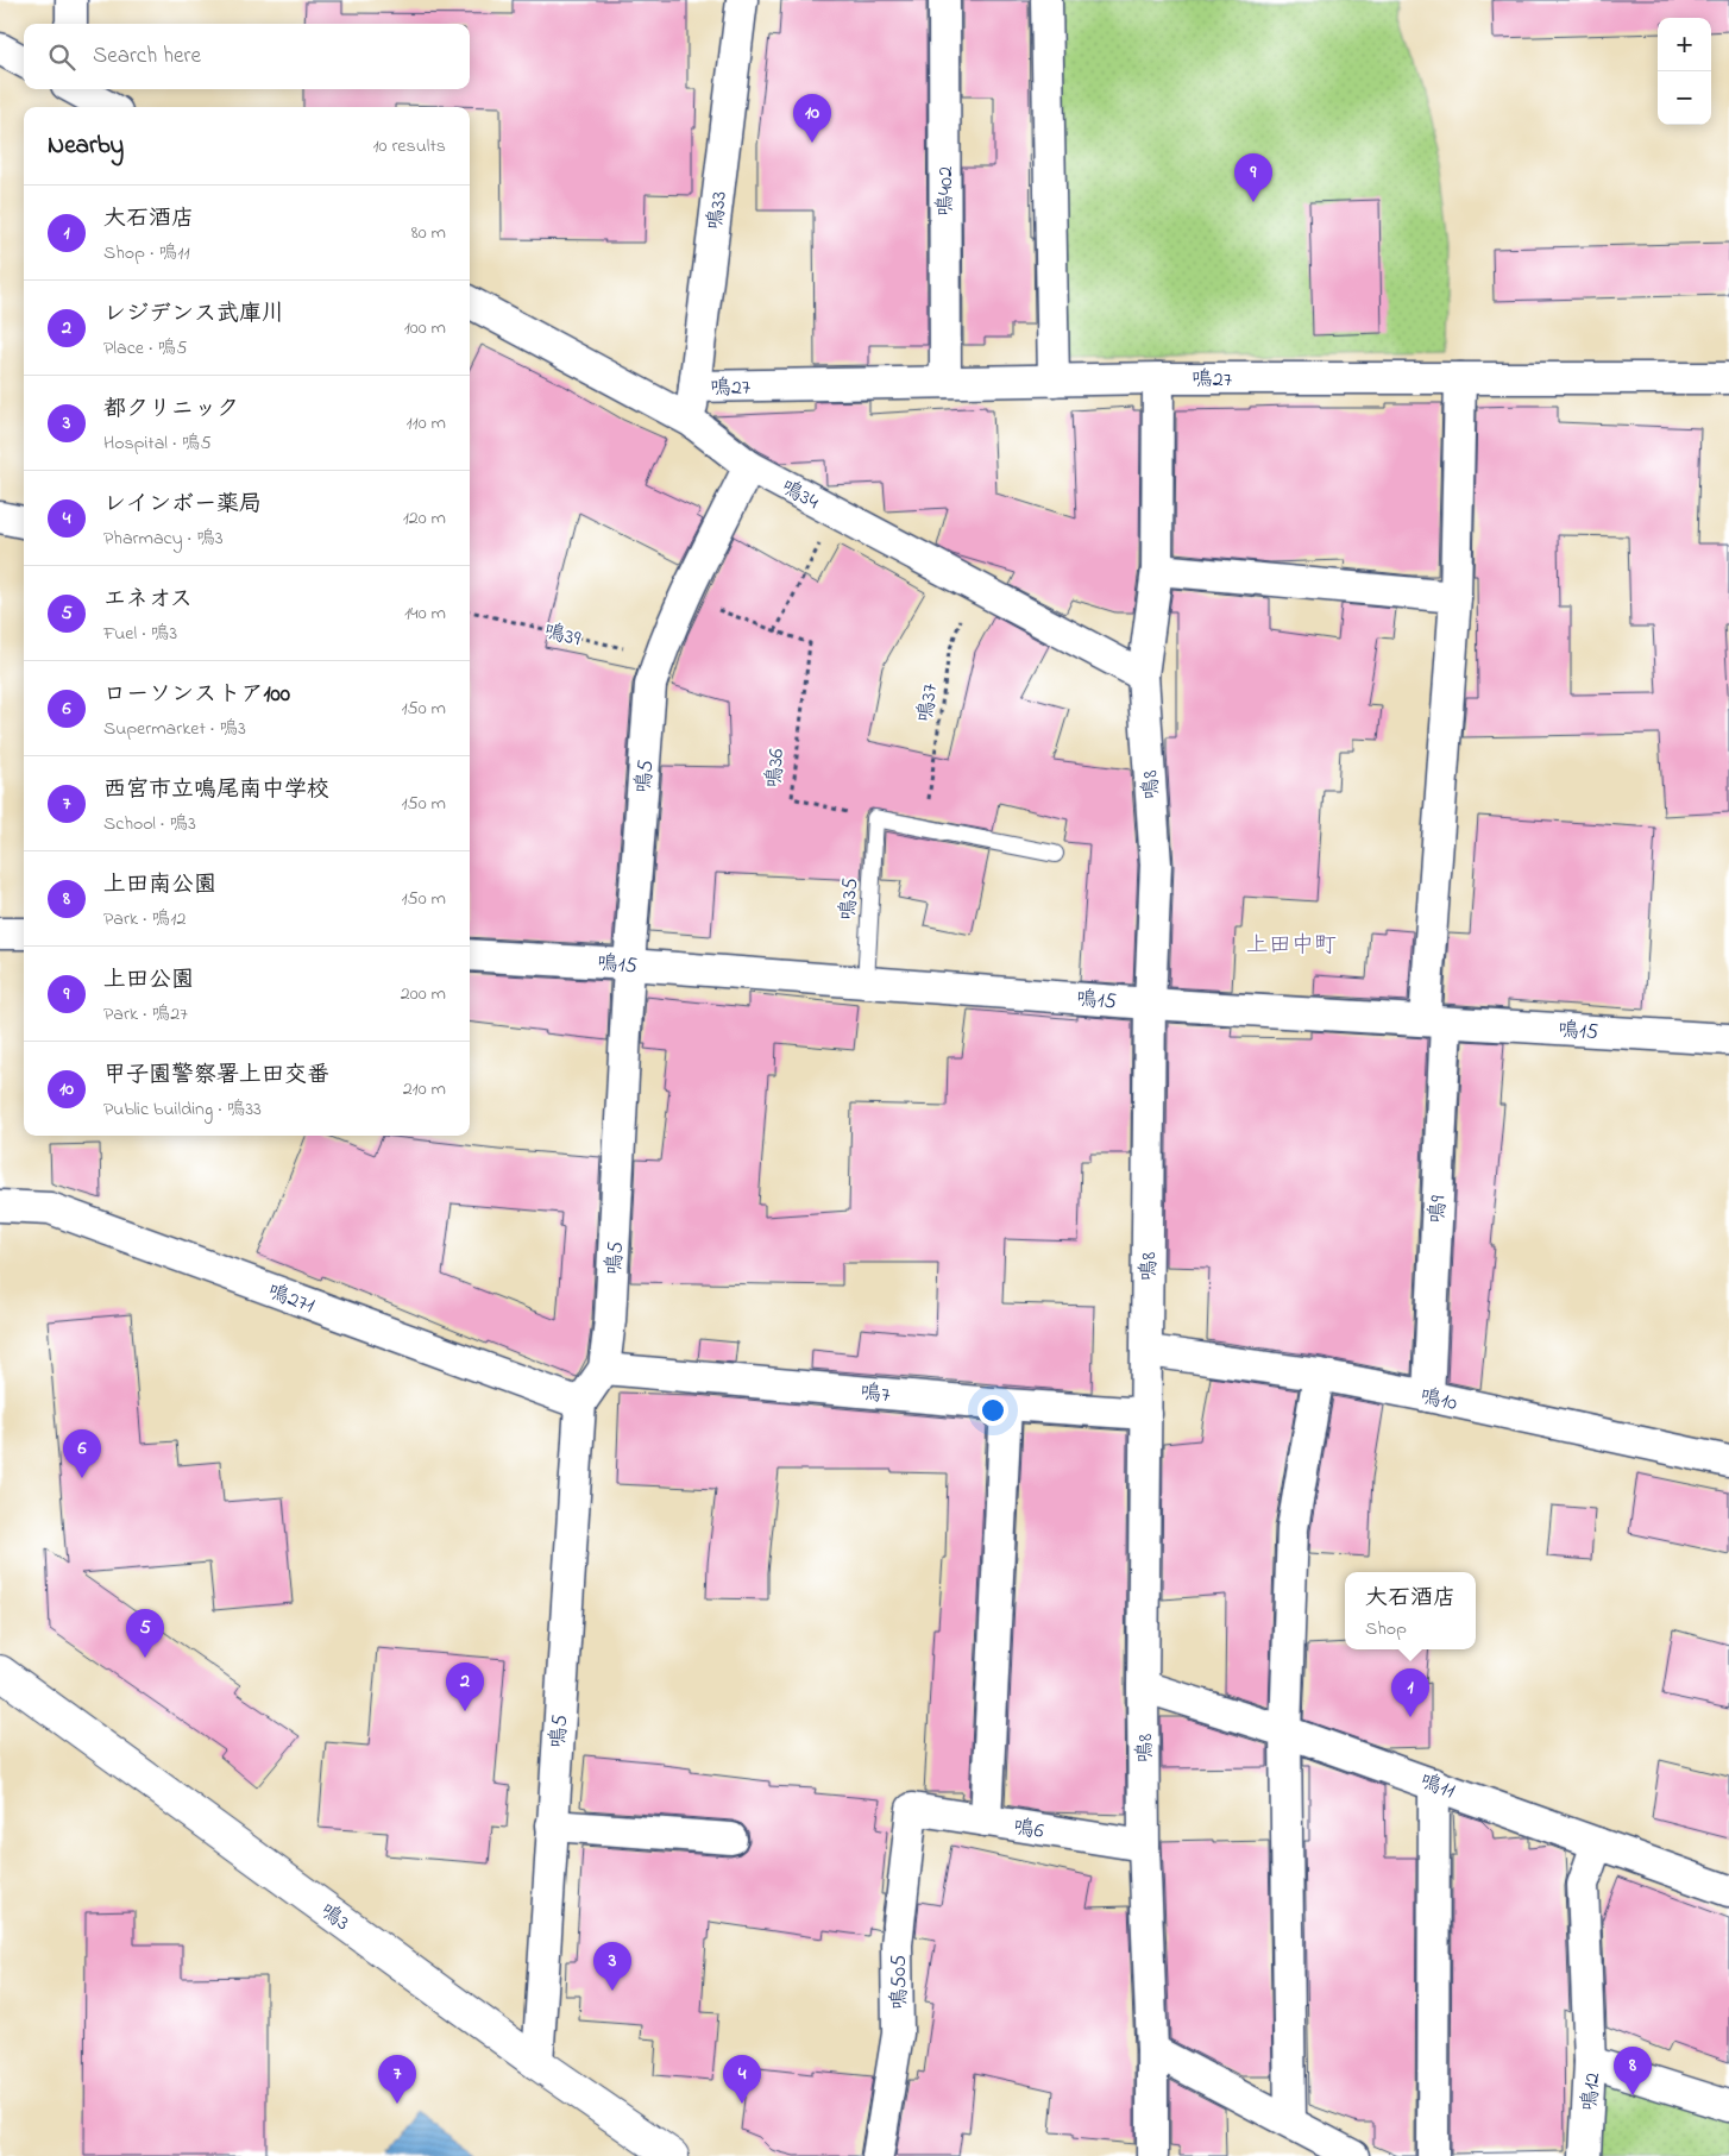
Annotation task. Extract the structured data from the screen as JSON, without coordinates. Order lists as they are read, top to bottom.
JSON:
{
  "streets": {
    "street": [
      "鳴402",
      "鳴33",
      "鳴27",
      "鳴34",
      "鳴5",
      "鳴8",
      "鳴15",
      "鳴9",
      "鳴271",
      "鳴7",
      "鳴10",
      "鳴11",
      "鳴6",
      "鳴3",
      "鳴505",
      "鳴12"
    ],
    "lane": ["鳴35"],
    "path": ["鳴39", "鳴37", "鳴36"]
  },
  "crossings": [
    ["鳴402", "鳴27"],
    ["鳴33", "鳴27"],
    ["鳴33", "鳴34"],
    ["鳴27", "鳴8"],
    ["鳴27", "鳴9"],
    ["鳴34", "鳴37"],
    ["鳴34", "鳴5"],
    ["鳴34", "鳴8"],
    ["鳴39", "鳴5"],
    ["鳴36", "鳴5"],
    ["鳴36", "鳴35"],
    ["鳴5", "鳴15"],
    ["鳴5", "鳴271"],
    ["鳴5", "鳴7"],
    ["鳴5", "鳴3"],
    ["鳴8", "鳴15"],
    ["鳴8", "鳴7"],
    ["鳴8", "鳴10"],
    ["鳴8", "鳴11"],
    ["鳴8", "鳴6"],
    ["鳴35", "鳴15"],
    ["鳴15", "鳴9"],
    ["鳴9", "鳴10"],
    ["鳴6", "鳴505"]
  ],
  "districts": ["上田中町"],
  "page": {
    "map_buttons": ["+", "−"],
    "search": "Search here",
    "pins": [
      "10",
      "9",
      "6",
      "5",
      "2",
      "1",
      "3",
      "8",
      "4",
      "7"
    ],
    "heading": ["Nearby", "10 results"],
    "list": [
      {
        "mark": "1",
        "name": "大石酒店",
        "note": "Shop · 鳴11",
        "value": "80 m"
      },
      {
        "mark": "2",
        "name": "レジデンス武庫川",
        "note": "Place · 鳴5",
        "value": "100 m"
      },
      {
        "mark": "3",
        "name": "都クリニック",
        "note": "Hospital · 鳴5",
        "value": "110 m"
      },
      {
        "mark": "4",
        "name": "レインボー薬局",
        "note": "Pharmacy · 鳴3",
        "value": "120 m"
      },
      {
        "mark": "5",
        "name": "エネオス",
        "note": "Fuel · 鳴3",
        "value": "140 m"
      },
      {
        "mark": "6",
        "name": "ローソンストア100",
        "note": "Supermarket · 鳴3",
        "value": "150 m"
      },
      {
        "mark": "7",
        "name": "西宮市立鳴尾南中学校",
        "note": "School · 鳴3",
        "value": "150 m"
      },
      {
        "mark": "8",
        "name": "上田南公園",
        "note": "Park · 鳴12",
        "value": "150 m"
      },
      {
        "mark": "9",
        "name": "上田公園",
        "note": "Park · 鳴27",
        "value": "200 m"
      },
      {
        "mark": "10",
        "name": "甲子園警察署上田交番",
        "note": "Public building · 鳴33",
        "value": "210 m"
      }
    ],
    "popup": ["大石酒店", "Shop"]
  }
}
